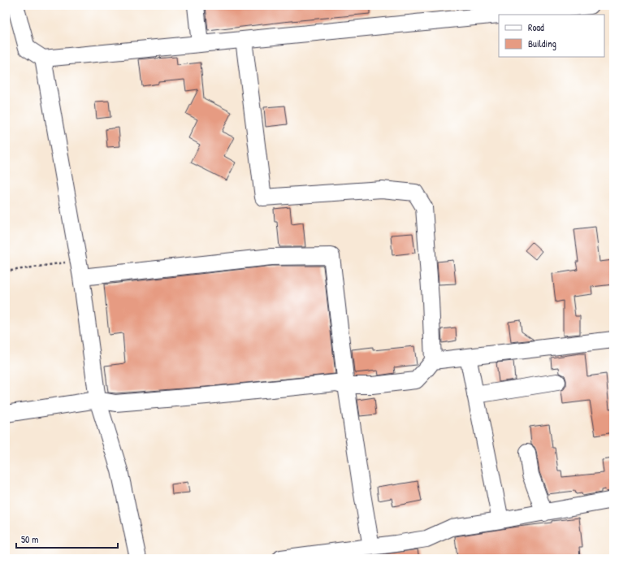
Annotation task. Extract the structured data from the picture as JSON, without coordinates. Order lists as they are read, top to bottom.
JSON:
{
  "legend": ["Road", "Building"],
  "scale_bar": "50 m"
}
